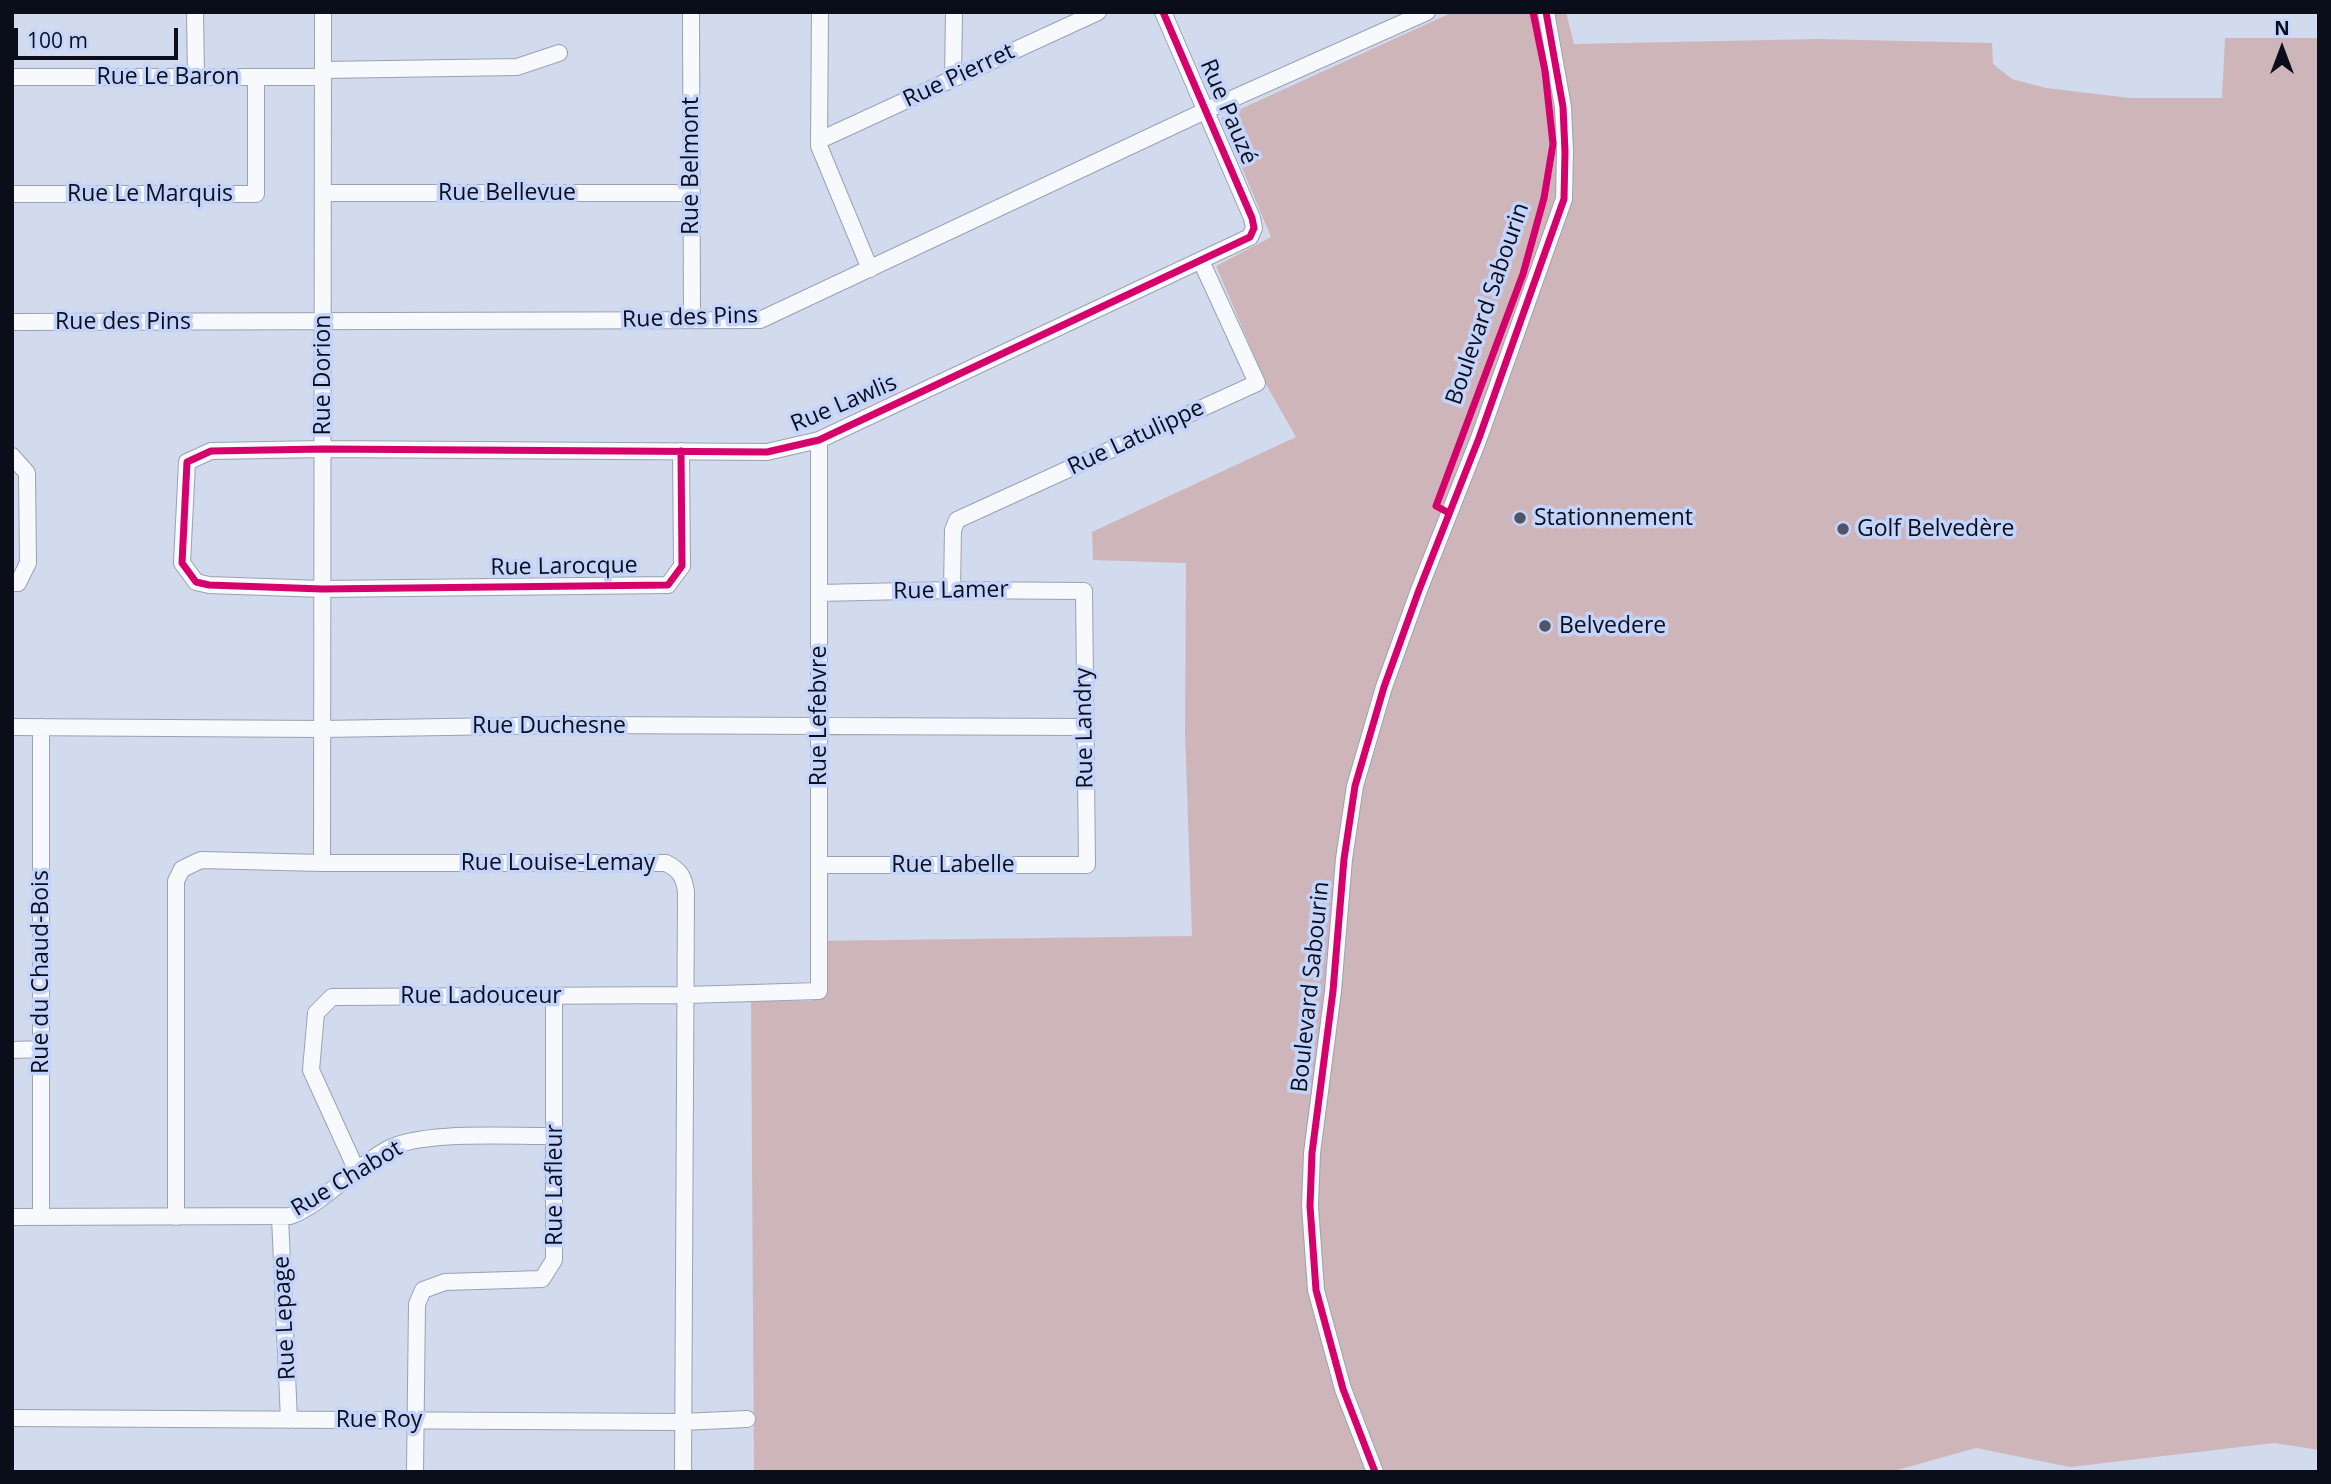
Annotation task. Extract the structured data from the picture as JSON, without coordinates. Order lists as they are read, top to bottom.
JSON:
{
  "streets": {
    "street": [
      "Rue Pierret",
      "Rue Le Baron",
      "Rue Pauzé",
      "Rue Belmont",
      "Rue Bellevue",
      "Rue Le Marquis",
      "Boulevard Sabourin",
      "Rue des Pins",
      "Rue Dorion",
      "Rue Lawlis",
      "Rue Latulippe",
      "Rue Larocque",
      "Rue Lamer",
      "Rue Lefebvre",
      "Rue Duchesne",
      "Rue Landry",
      "Rue Louise-Lemay",
      "Rue Labelle",
      "Rue du Chaud-Bois",
      "Rue Ladouceur",
      "Rue Chabot",
      "Rue Lafleur",
      "Rue Lepage",
      "Rue Roy"
    ]
  },
  "crossings": [
    ["Rue Le Baron", "Rue Le Marquis"],
    ["Rue Le Baron", "Rue Dorion"],
    ["Rue Pauzé", "Rue des Pins"],
    ["Rue Pauzé", "Rue Lawlis"],
    ["Rue Belmont", "Rue Bellevue"],
    ["Rue Belmont", "Rue des Pins"],
    ["Rue Bellevue", "Rue Dorion"],
    ["Rue des Pins", "Rue Dorion"],
    ["Rue Dorion", "Rue Lawlis"],
    ["Rue Dorion", "Rue Larocque"],
    ["Rue Dorion", "Rue Duchesne"],
    ["Rue Dorion", "Rue Louise-Lemay"],
    ["Rue Lawlis", "Rue Latulippe"],
    ["Rue Lawlis", "Rue Larocque"],
    ["Rue Lawlis", "Rue Lefebvre"],
    ["Rue Latulippe", "Rue Lamer"],
    ["Rue Lamer", "Rue Lefebvre"],
    ["Rue Lamer", "Rue Landry"],
    ["Rue Lefebvre", "Rue Duchesne"],
    ["Rue Lefebvre", "Rue Labelle"],
    ["Rue Lefebvre", "Rue Ladouceur"],
    ["Rue Duchesne", "Rue Landry"],
    ["Rue Duchesne", "Rue du Chaud-Bois"],
    ["Rue Landry", "Rue Labelle"],
    ["Rue Louise-Lemay", "Rue Ladouceur"],
    ["Rue Louise-Lemay", "Rue Chabot"],
    ["Rue Louise-Lemay", "Rue Roy"],
    ["Rue du Chaud-Bois", "Rue Chabot"],
    ["Rue Ladouceur", "Rue Chabot"],
    ["Rue Ladouceur", "Rue Lafleur"],
    ["Rue Chabot", "Rue Lafleur"],
    ["Rue Chabot", "Rue Lepage"],
    ["Rue Lafleur", "Rue Roy"],
    ["Rue Lepage", "Rue Roy"]
  ],
  "places": ["Stationnement", "Golf Belvedère", "Belvedere"],
  "scale_bar": "100 m",
  "north": "top"
}
